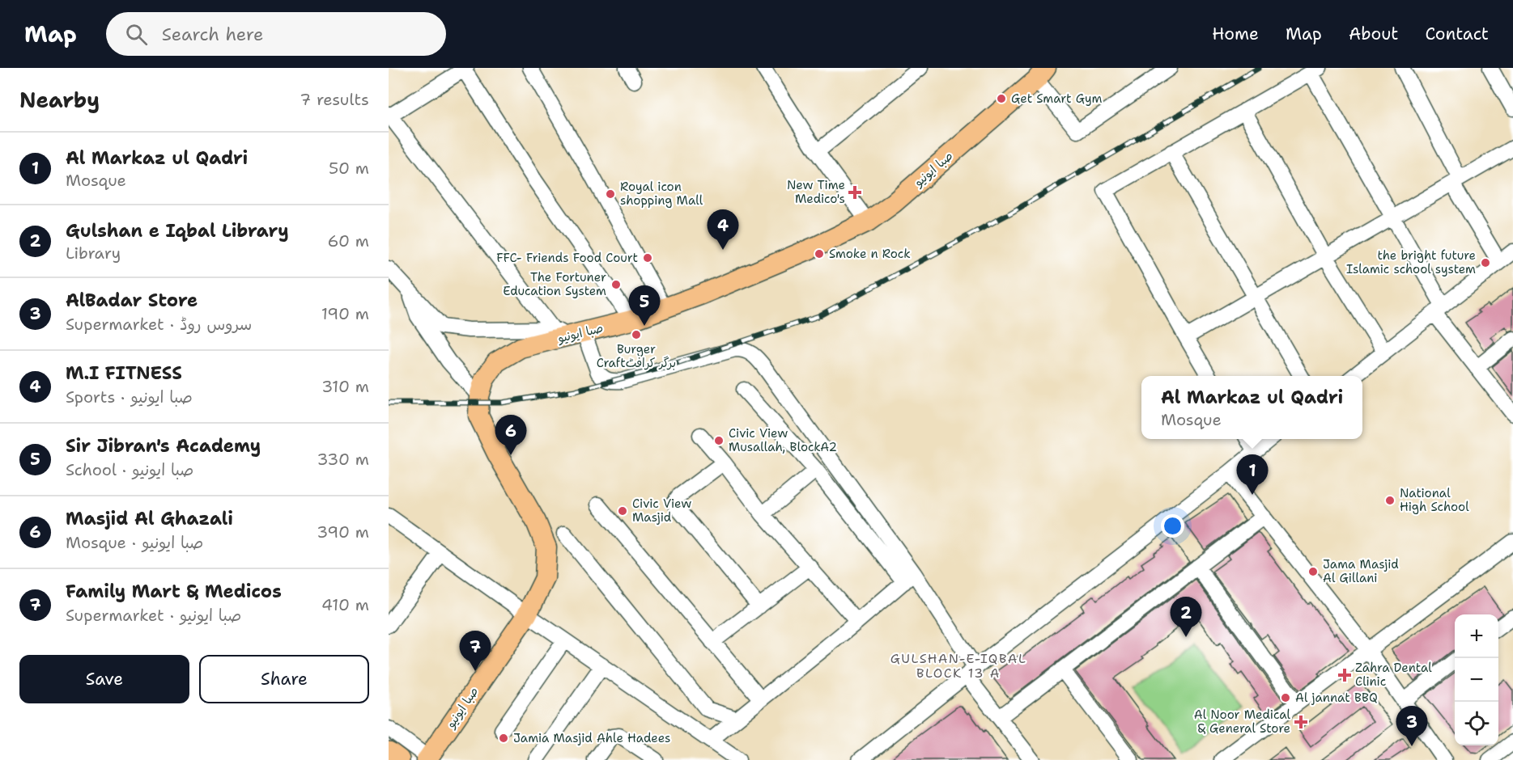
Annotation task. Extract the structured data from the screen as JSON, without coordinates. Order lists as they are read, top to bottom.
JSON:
{
  "streets": {
    "main road": ["صبا ایونیو"]
  },
  "districts": ["GULSHAN-E-IQBAL BLOCK 13 A"],
  "places": {
    "other": [
      "Get Smart Gym",
      "Royal icon shopping Mall",
      "Smoke n Rock",
      "FFC- Friends Food Court",
      "the bright future Islamic school system",
      "The Fortuner Education System",
      "Burger Craftبرگر کرافٹ",
      "Civic View Musallah, BlockA2",
      "National High School",
      "Civic View Masjid",
      "Jama Masjid Al Gillani",
      "Al jannat BBQ",
      "Jamia Masjid Ahle Hadees"
    ],
    "health": ["New Time Medico's", "Zahra Dental Clinic", "Al Noor Medical & General Store"]
  },
  "page": {
    "header": "Map",
    "search": "Search here",
    "nav": [
      "Home",
      "Map",
      "About",
      "Contact"
    ],
    "heading": ["Nearby", "7 results"],
    "list": [
      {
        "mark": "1",
        "name": "Al Markaz ul Qadri",
        "note": "Mosque",
        "value": "50 m"
      },
      {
        "mark": "2",
        "name": "Gulshan e Iqbal Library",
        "note": "Library",
        "value": "60 m"
      },
      {
        "mark": "3",
        "name": "AlBadar Store",
        "note": "Supermarket · سروس روڈ",
        "value": "190 m"
      },
      {
        "mark": "4",
        "name": "M.I FITNESS",
        "note": "Sports · صبا ایونیو",
        "value": "310 m"
      },
      {
        "mark": "5",
        "name": "Sir Jibran's Academy",
        "note": "School · صبا ایونیو",
        "value": "330 m"
      },
      {
        "mark": "6",
        "name": "Masjid Al Ghazali",
        "note": "Mosque · صبا ایونیو",
        "value": "390 m"
      },
      {
        "mark": "7",
        "name": "Family Mart & Medicos",
        "note": "Supermarket · صبا ایونیو",
        "value": "410 m"
      }
    ],
    "pins": [
      "4",
      "5",
      "6",
      "1",
      "2",
      "7",
      "3"
    ],
    "popup": ["Al Markaz ul Qadri", "Mosque"],
    "map_buttons": ["+", "−"],
    "buttons": ["Save", "Share"]
  }
}
